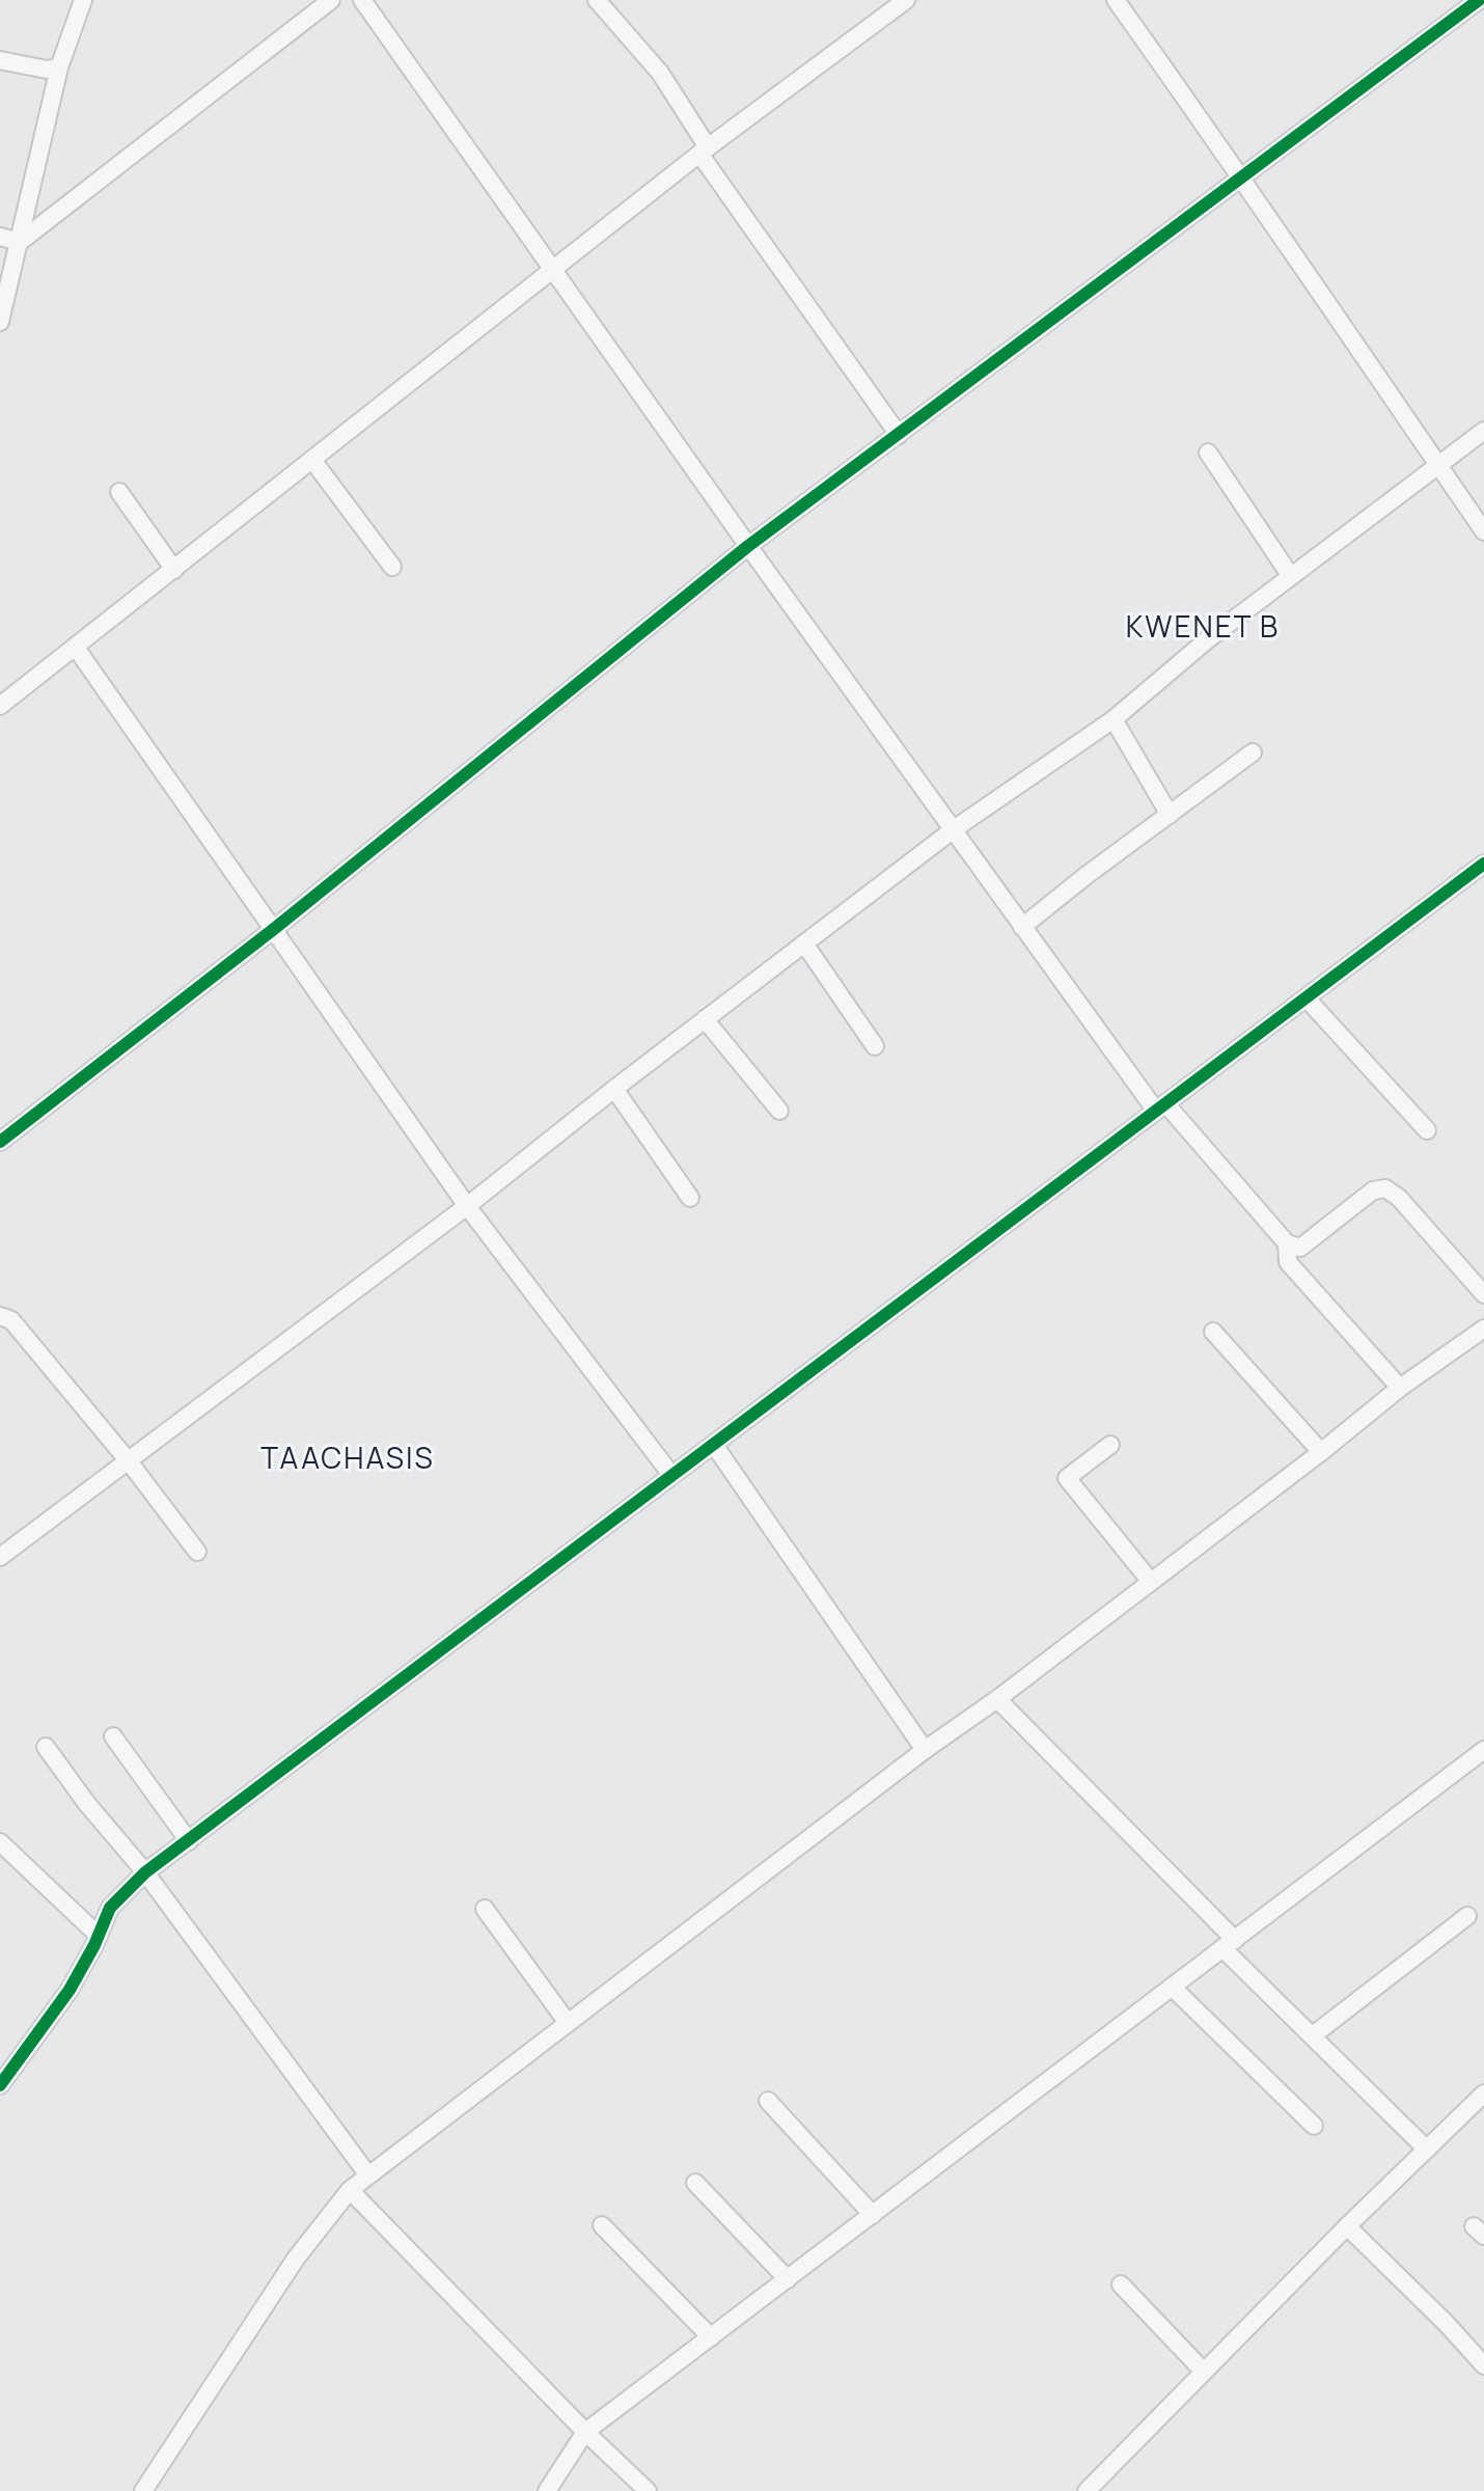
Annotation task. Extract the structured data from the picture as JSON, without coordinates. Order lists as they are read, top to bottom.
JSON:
{
  "districts": ["KWENET B", "TAACHASIS"]
}
